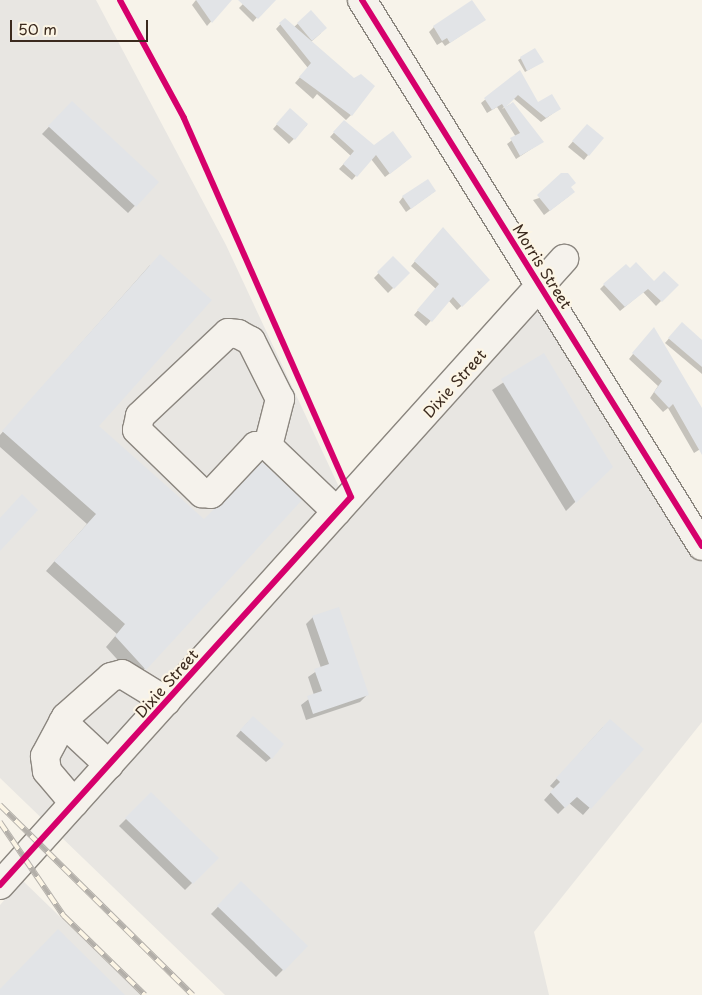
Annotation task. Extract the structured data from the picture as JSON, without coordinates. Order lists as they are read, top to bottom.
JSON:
{
  "streets": {
    "street": ["Morris Street", "Dixie Street"]
  },
  "crossings": [
    ["Morris Street", "Dixie Street"]
  ],
  "scale_bar": "50 m"
}
